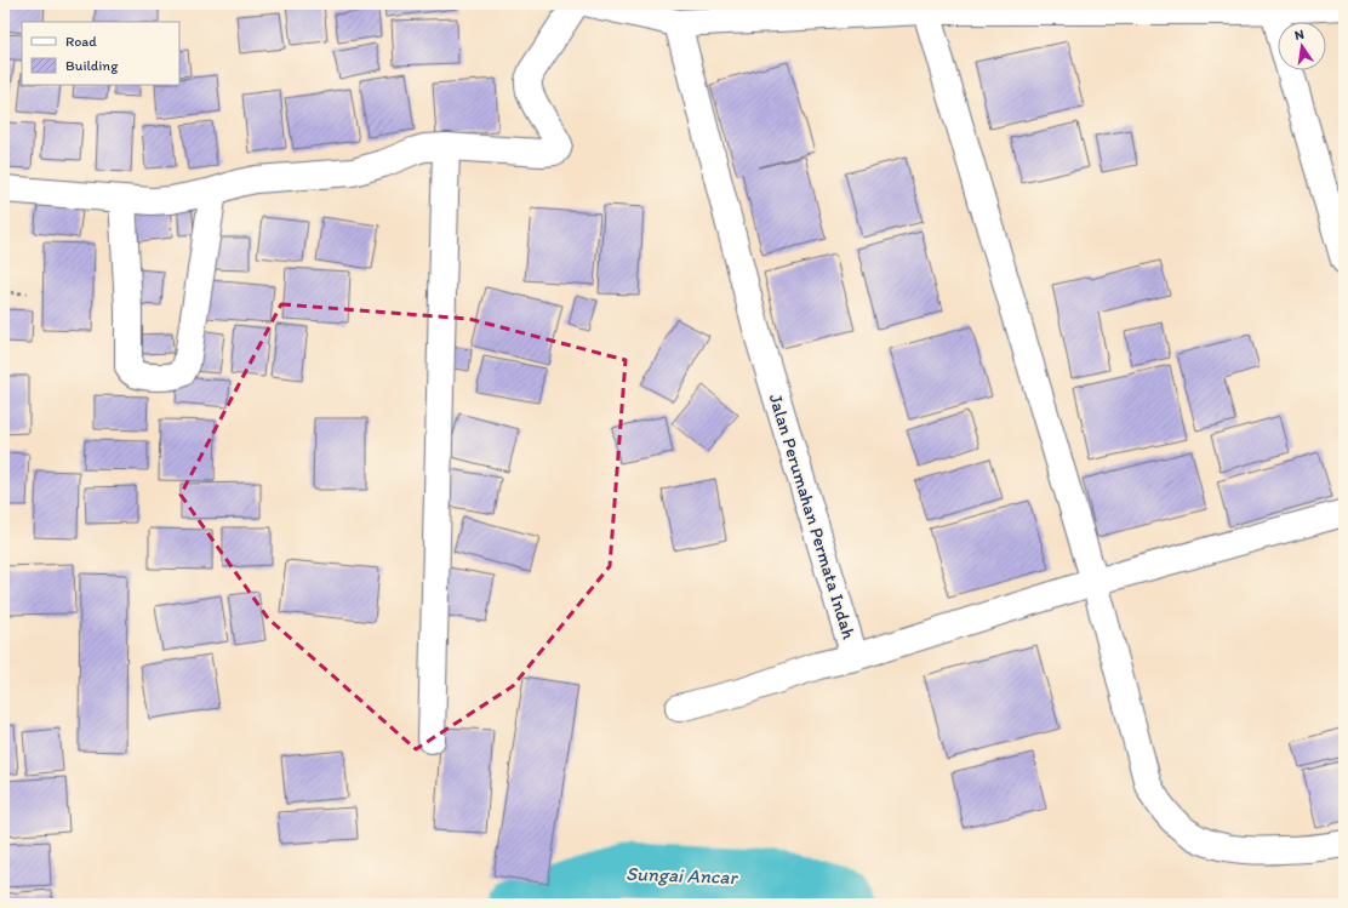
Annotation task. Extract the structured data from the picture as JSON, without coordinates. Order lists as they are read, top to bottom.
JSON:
{
  "streets": {
    "street": ["Jalan Perumahan Permata Indah"]
  },
  "water": ["Sungai Ancar"],
  "legend": ["Road", "Building"],
  "north": "top"
}
